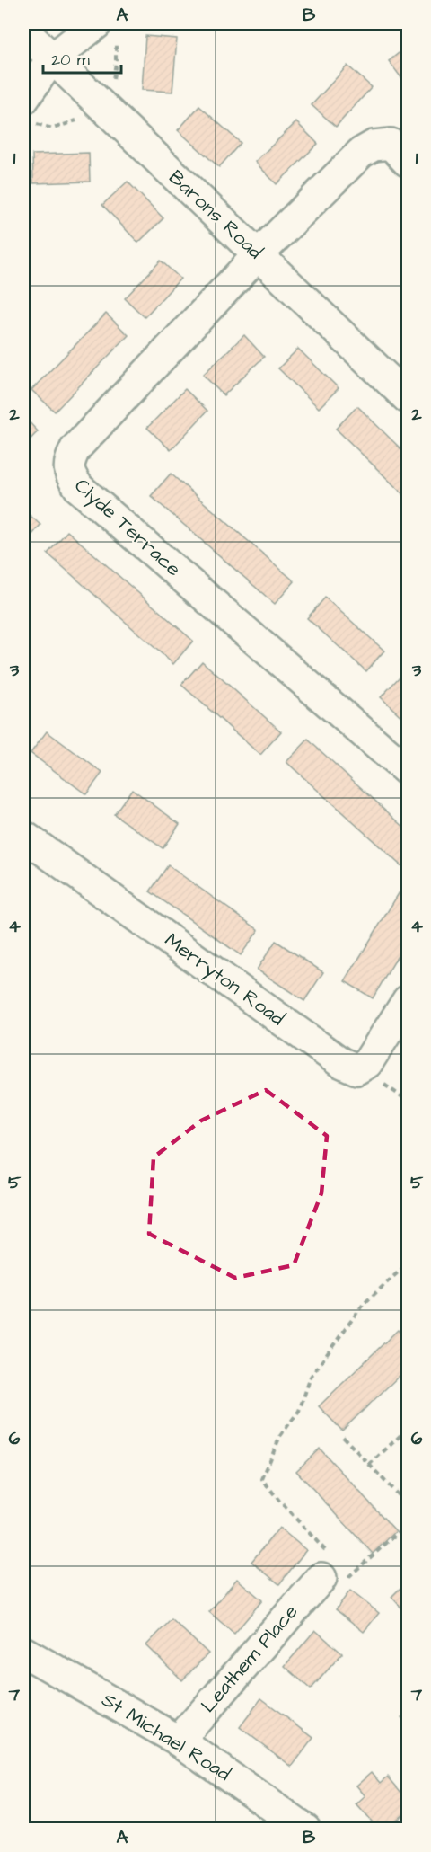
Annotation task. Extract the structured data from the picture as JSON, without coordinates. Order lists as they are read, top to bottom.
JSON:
{
  "streets": {
    "street": [
      "Barons Road",
      "Clyde Terrace",
      "Merryton Road",
      "Leathem Place",
      "St Michael Road"
    ]
  },
  "crossings": [
    ["Barons Road", "Clyde Terrace"],
    ["Leathem Place", "St Michael Road"]
  ],
  "scale_bar": "20 m",
  "grid": {
    "columns": ["A", "B"],
    "rows": [
      "1",
      "2",
      "3",
      "4",
      "5",
      "6",
      "7"
    ]
  }
}
